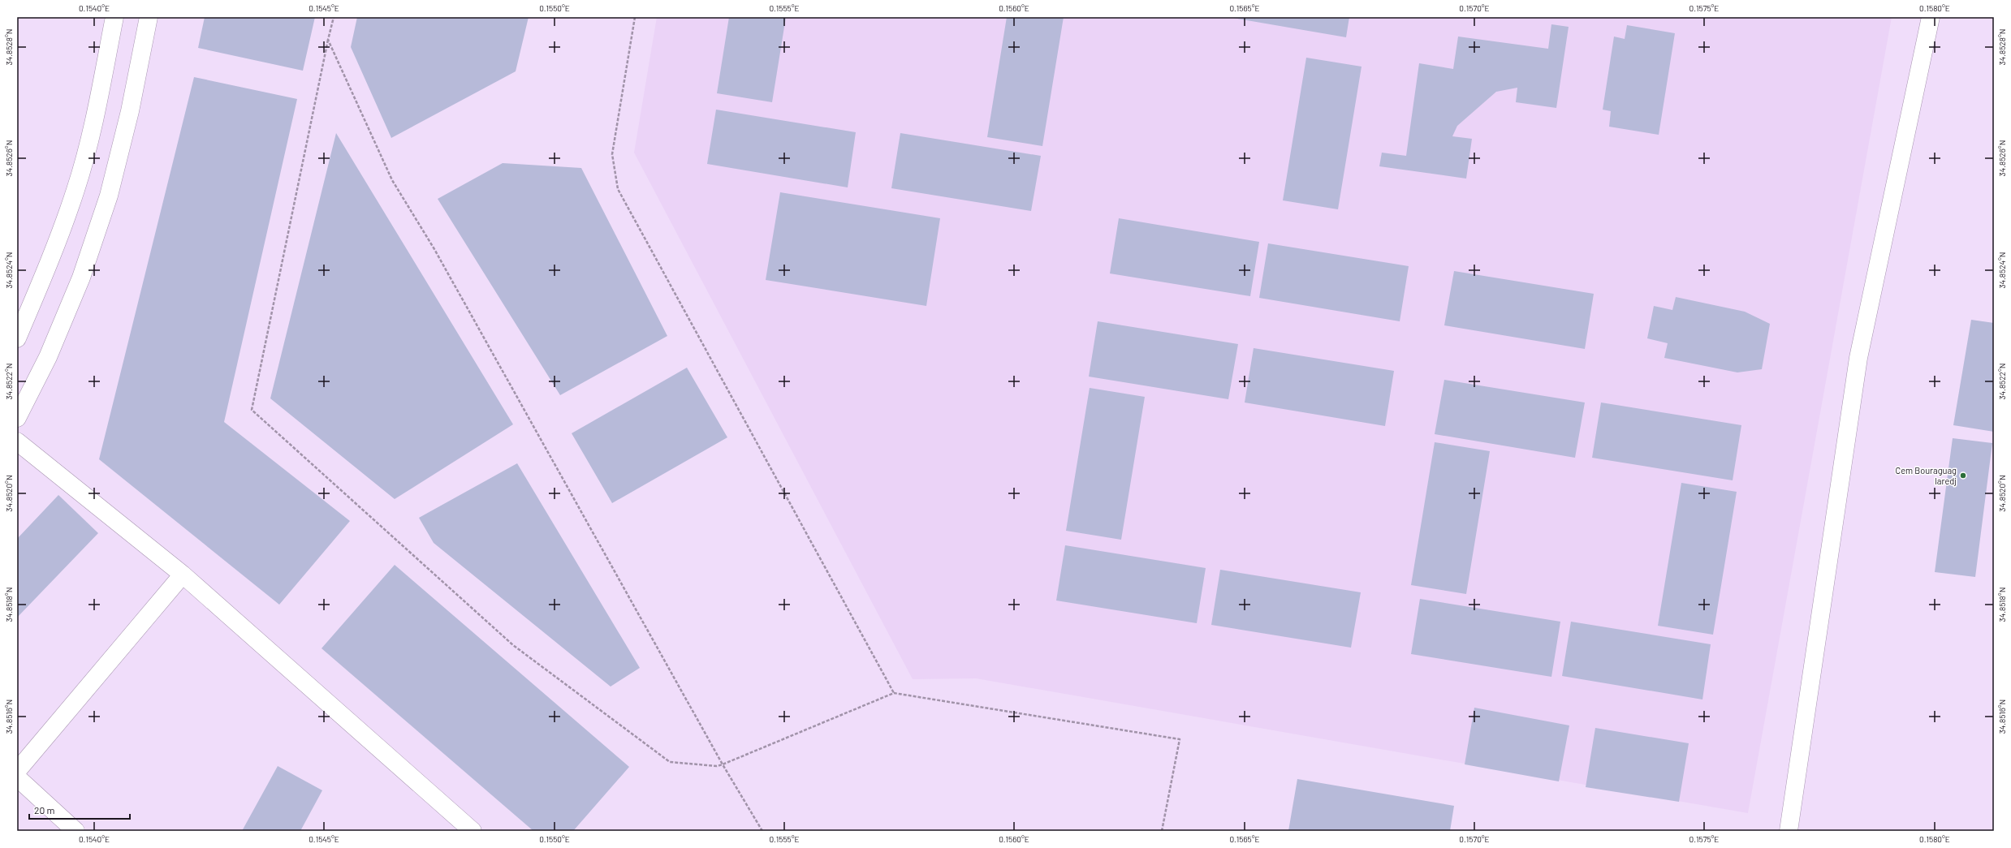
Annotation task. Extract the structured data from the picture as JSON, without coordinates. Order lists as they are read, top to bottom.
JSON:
{
  "places": ["Cem Bouraguag laredj"],
  "scale_bar": "20 m",
  "coordinates": [
    "0.1540°E",
    "0.1545°E",
    "0.1550°E",
    "0.1555°E",
    "0.1560°E",
    "0.1565°E",
    "0.1570°E",
    "0.1575°E",
    "0.1580°E",
    "34.8528°N",
    "34.8526°N",
    "34.8524°N",
    "34.8522°N",
    "34.8520°N",
    "34.8518°N",
    "34.8516°N"
  ]
}
